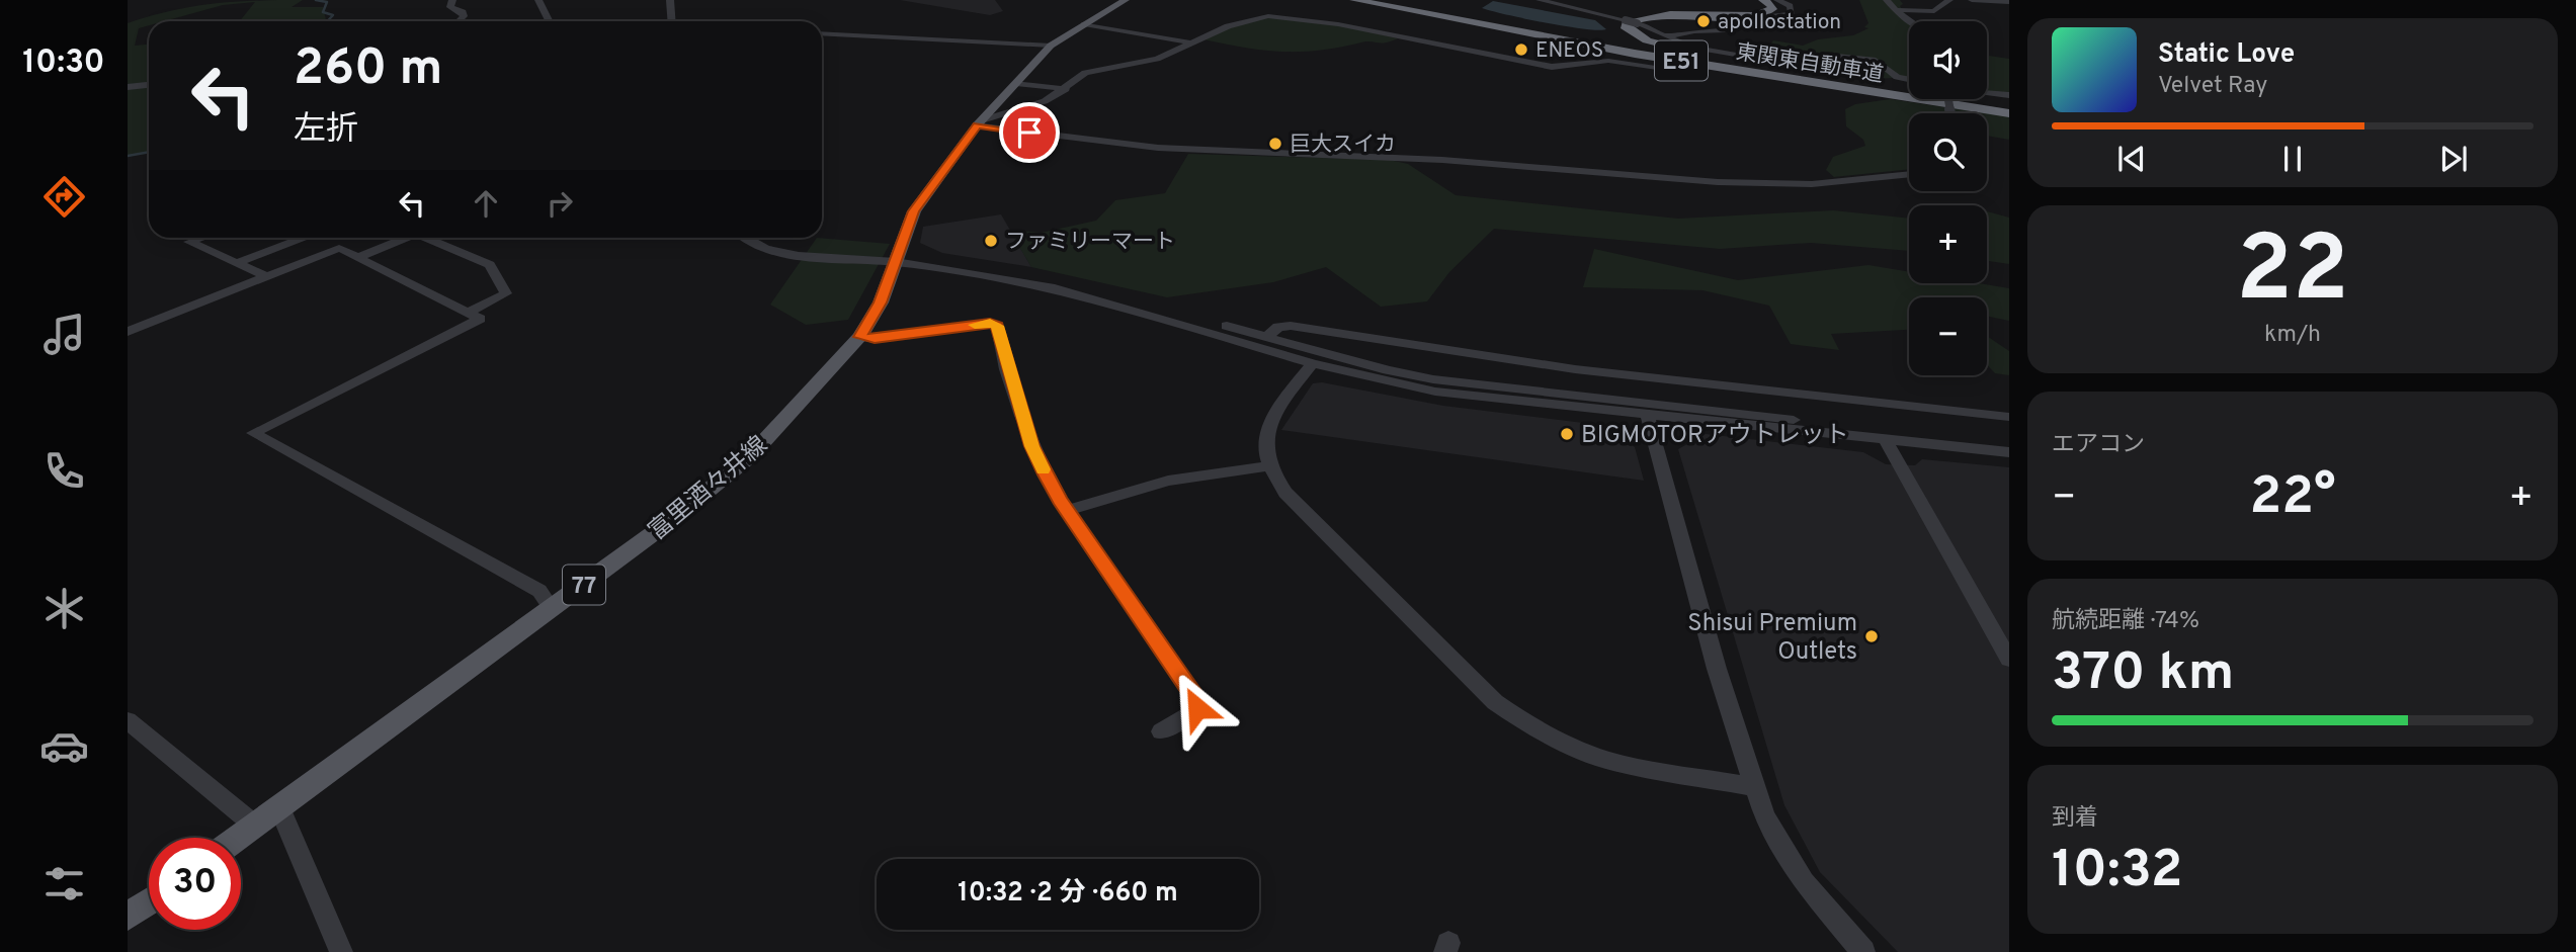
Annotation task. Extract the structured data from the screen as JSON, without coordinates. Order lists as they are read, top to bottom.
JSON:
{
  "streets": {
    "highway": ["E51", "東関東自動車道"],
    "main road": ["富里酒々井線", "77"]
  },
  "places": [
    "apollostation",
    "ENEOS",
    "巨大スイカ",
    "ファミリーマート",
    "BIGMOTORアウトレット",
    "Shisui Premium Outlets"
  ],
  "page": {
    "tabs": "10:30",
    "map_buttons": ["+", "−"],
    "turn": ["260 m", "左折"],
    "song": ["Static Love", "Velvet Ray"],
    "tile": [
      ["22", "km/h"],
      "エアコン",
      ["航続距離 · 74%", "370 km"],
      ["到着", "10:32"]
    ],
    "heat": ["−", "22°", "+"],
    "limit": "30",
    "trip": "10:32 · 2 分 · 660 m"
  }
}
